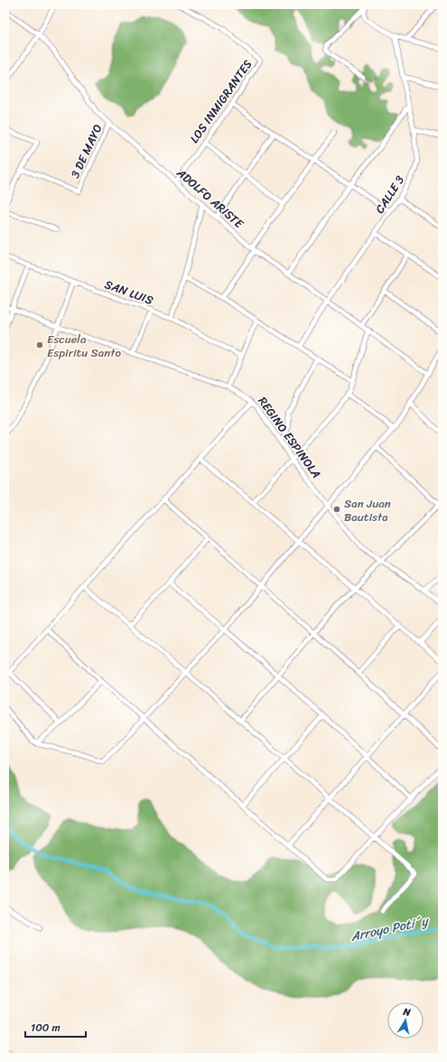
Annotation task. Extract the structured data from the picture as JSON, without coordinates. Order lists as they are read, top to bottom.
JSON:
{
  "streets": {
    "street": [
      "LOS INMIGRANTES",
      "3 DE MAYO",
      "CALLE 3",
      "ADOLFO ARISTE",
      "SAN LUIS",
      "REGINO ESPINOLA"
    ]
  },
  "crossings": [
    ["LOS INMIGRANTES", "ADOLFO ARISTE"],
    ["3 DE MAYO", "ADOLFO ARISTE"],
    ["CALLE 3", "ADOLFO ARISTE"]
  ],
  "water": ["Arroyo Poti´y"],
  "places": ["Escuela Espiritu Santo", "San Juan Bautista"],
  "scale_bar": "100 m",
  "north": "top"
}
